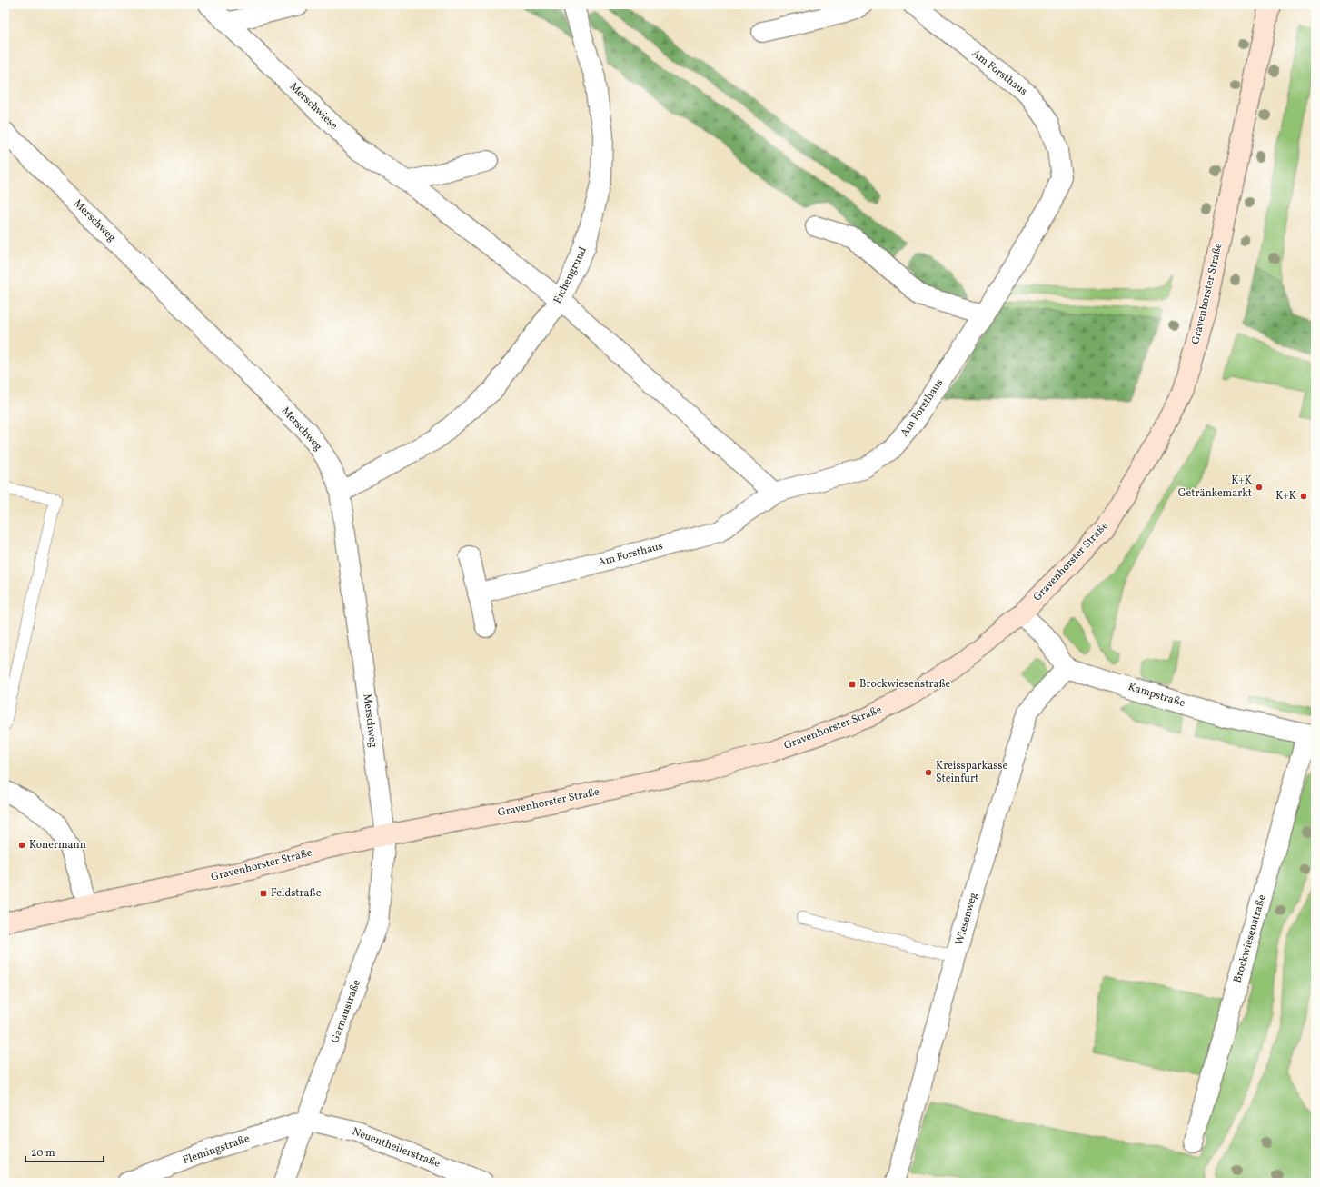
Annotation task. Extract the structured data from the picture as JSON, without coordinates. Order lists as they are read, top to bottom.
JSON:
{
  "streets": {
    "main road": ["Gravenhorster Straße"],
    "street": [
      "Am Forsthaus",
      "Merschwiese",
      "Merschweg",
      "Eichengrund",
      "Kampstraße",
      "Wiesenweg",
      "Brockwiesenstraße",
      "Garnaustraße",
      "Neuentheilerstraße",
      "Flemingstraße"
    ]
  },
  "crossings": [
    ["Merschwiese", "Eichengrund"],
    ["Merschweg", "Eichengrund"],
    ["Merschweg", "Gravenhorster Straße"],
    ["Merschweg", "Garnaustraße"],
    ["Gravenhorster Straße", "Garnaustraße"],
    ["Kampstraße", "Wiesenweg"],
    ["Kampstraße", "Brockwiesenstraße"],
    ["Garnaustraße", "Neuentheilerstraße"],
    ["Garnaustraße", "Flemingstraße"],
    ["Neuentheilerstraße", "Flemingstraße"]
  ],
  "places": {
    "other": [
      "K+K Getränkemarkt",
      "K+K",
      "Kreissparkasse Steinfurt",
      "Konermann"
    ],
    "transit": ["Brockwiesenstraße", "Feldstraße"]
  },
  "scale_bar": "20 m"
}
